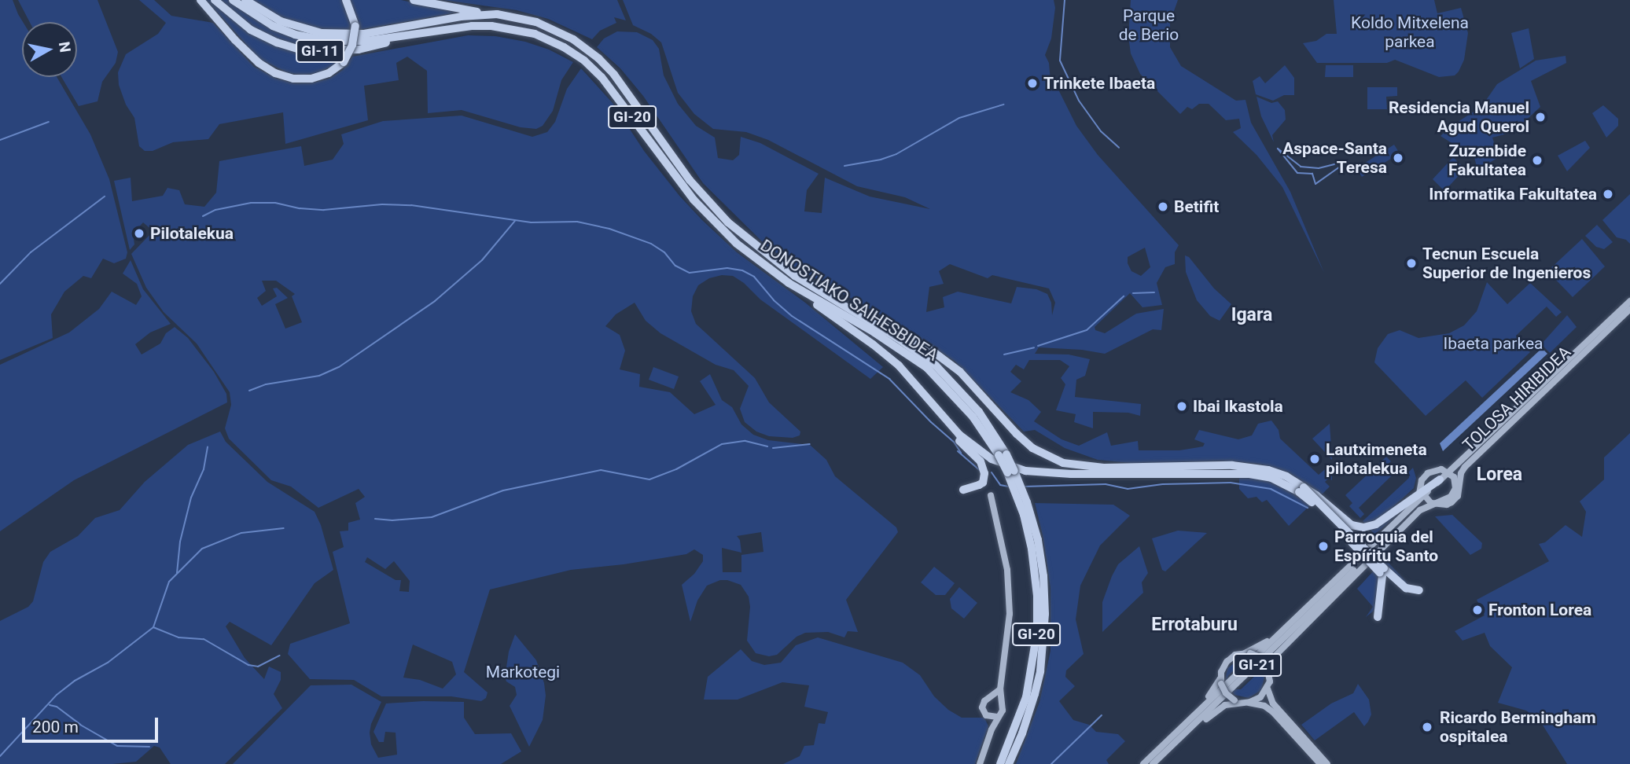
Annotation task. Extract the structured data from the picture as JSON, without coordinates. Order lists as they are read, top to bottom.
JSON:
{
  "streets": {
    "highway": ["GI-11", "GI-20", "DONOSTIAKO SAIHESBIDEA"],
    "main road": ["TOLOSA HIRIBIDEA", "GI-21"]
  },
  "crossings": [
    ["GI-11", "DONOSTIAKO SAIHESBIDEA"]
  ],
  "districts": ["Igara", "Lorea", "Errotaburu"],
  "parks": [
    "Parque de Berio",
    "Koldo Mitxelena parkea",
    "Ibaeta parkea",
    "Markotegi"
  ],
  "places": [
    "Trinkete Ibaeta",
    "Residencia Manuel Agud Querol",
    "Aspace-Santa Teresa",
    "Zuzenbide Fakultatea",
    "Informatika Fakultatea",
    "Betifit",
    "Pilotalekua",
    "Tecnun Escuela Superior de Ingenieros",
    "Ibai Ikastola",
    "Lautximeneta pilotalekua",
    "Parroquia del Espíritu Santo",
    "Fronton Lorea",
    "Ricardo Bermingham ospitalea"
  ],
  "scale_bar": "200 m",
  "north": "right"
}
